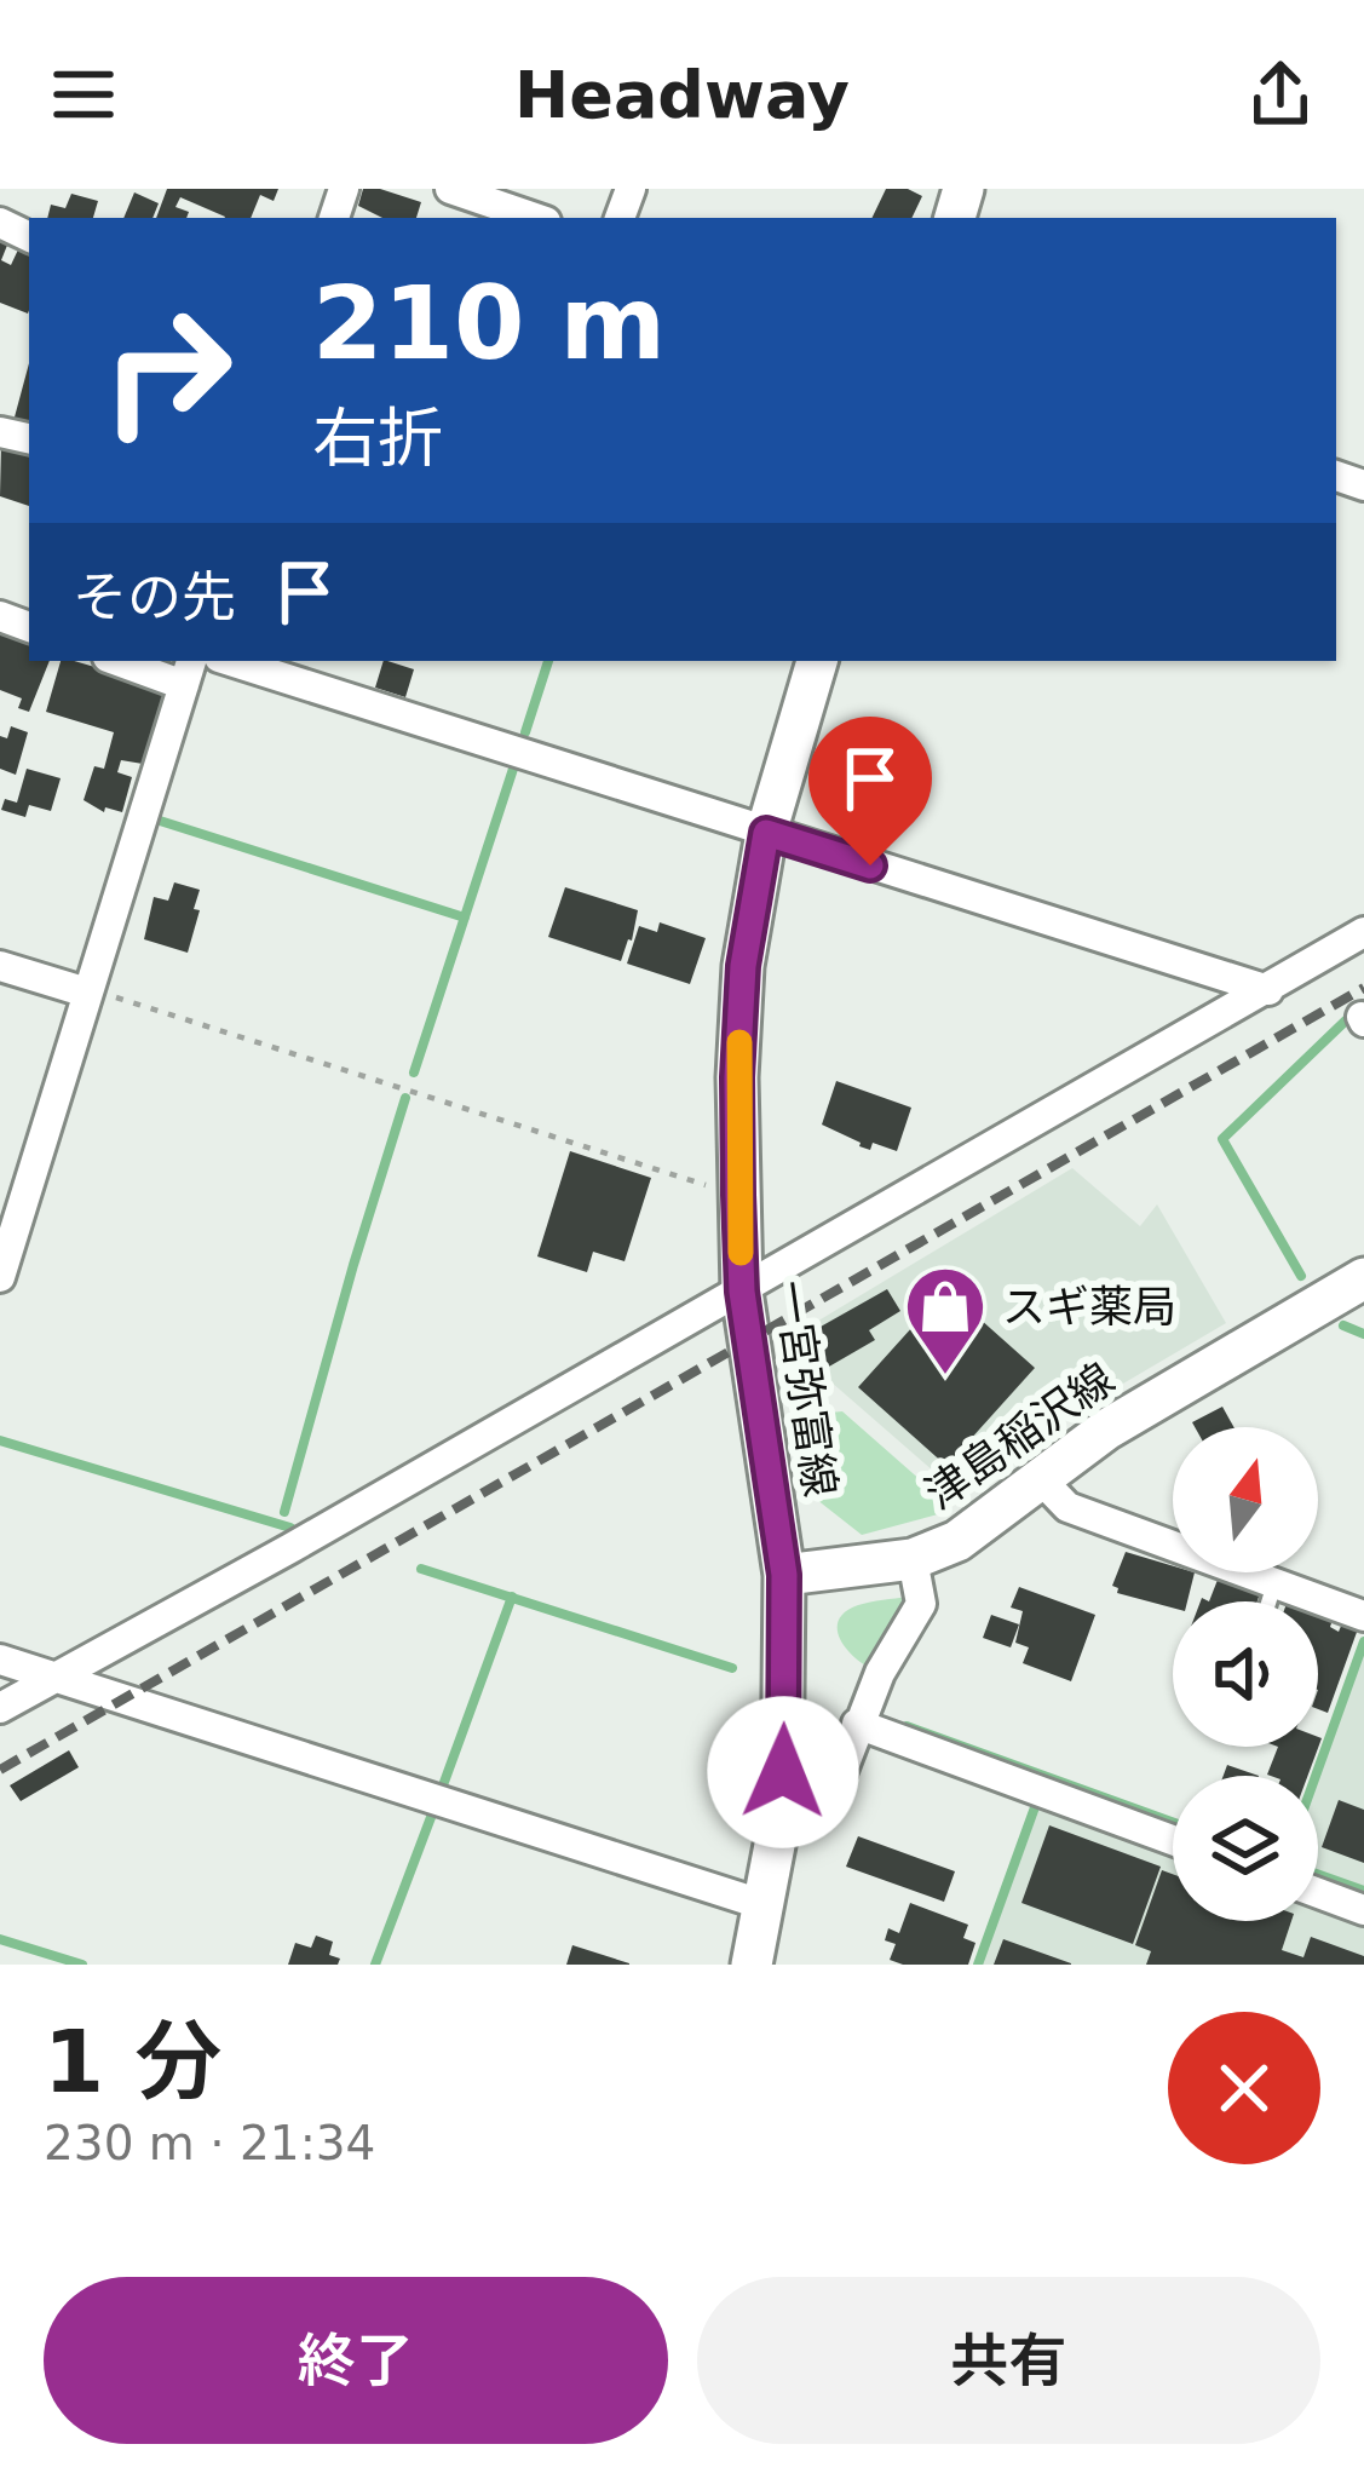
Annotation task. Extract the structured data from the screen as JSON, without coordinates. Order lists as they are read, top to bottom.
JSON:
{
  "streets": {
    "main road": ["一宮弥富線", "津島稲沢線"]
  },
  "crossings": [
    ["一宮弥富線", "津島稲沢線"]
  ],
  "places": {
    "shop": ["スギ薬局"]
  },
  "north": "top",
  "page": {
    "header": "Headway",
    "turn": ["210 m", "右折"],
    "then": "その先",
    "heading": ["1 分", "230 m · 21:34"],
    "buttons": ["終了", "共有"]
  }
}
